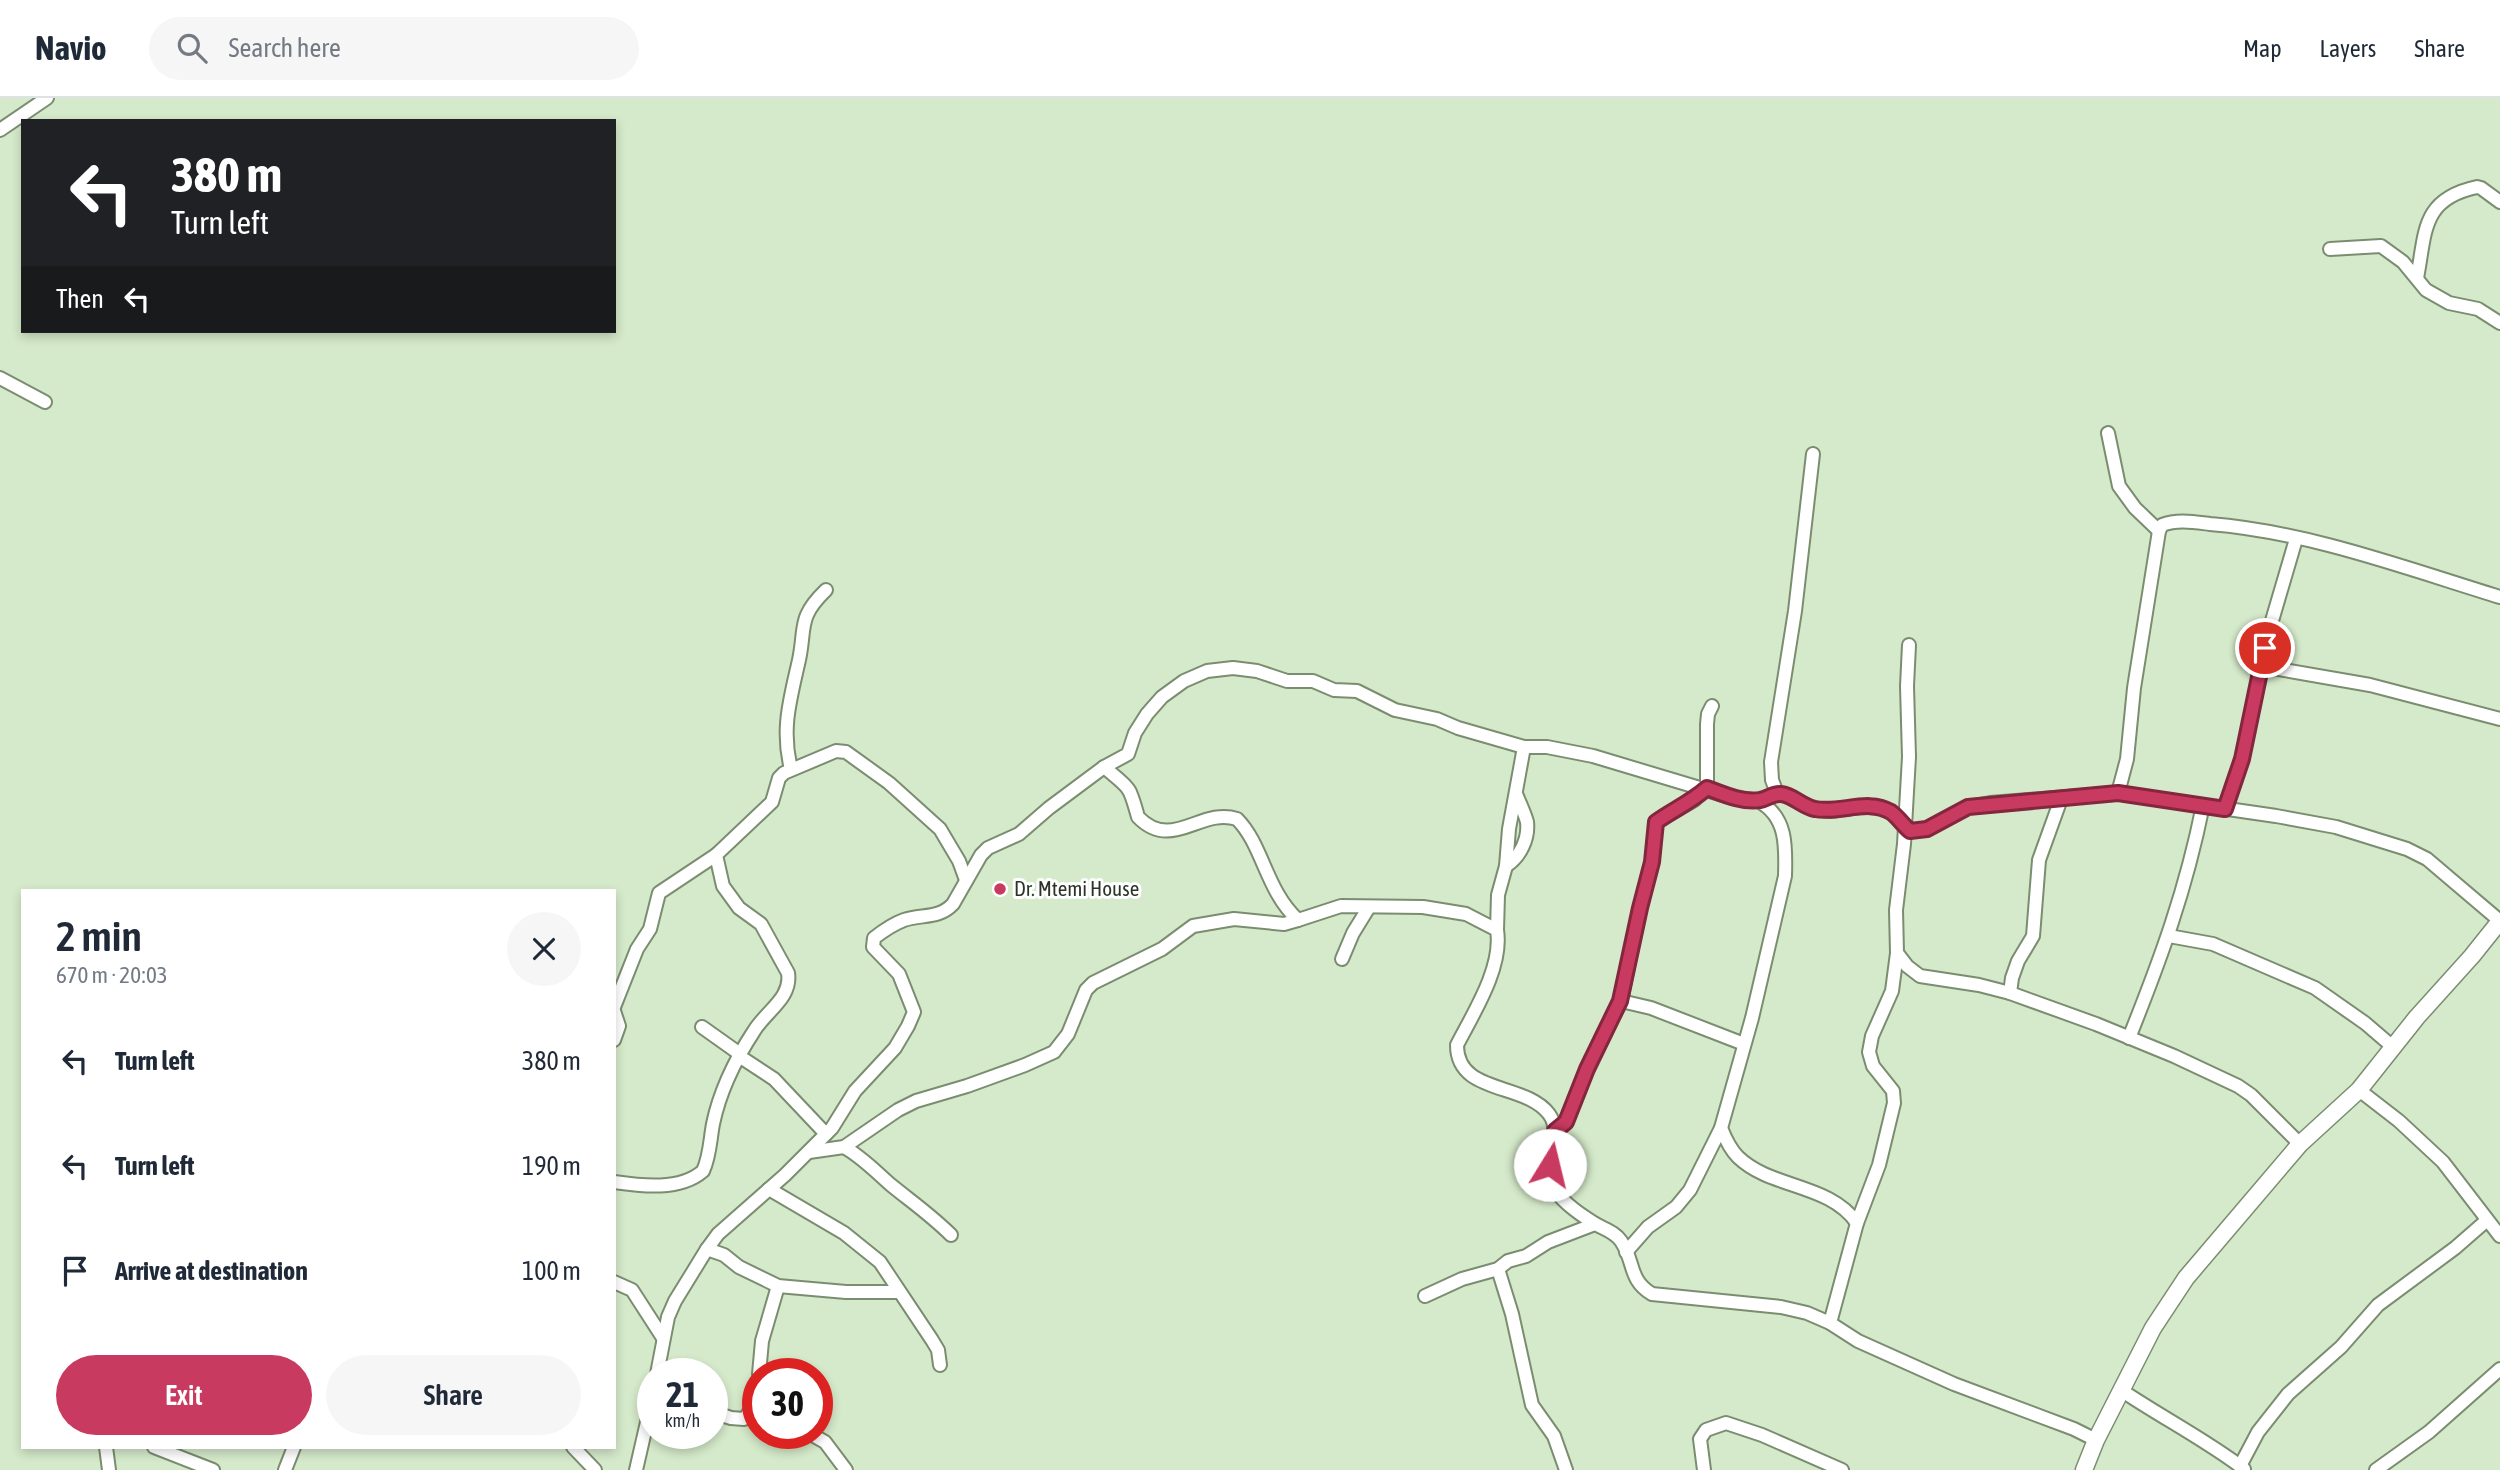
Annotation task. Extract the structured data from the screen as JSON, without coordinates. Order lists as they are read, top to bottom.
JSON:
{
  "places": ["Dr. Mtemi House"],
  "page": {
    "header": "Navio",
    "search": "Search here",
    "nav": ["Map", "Layers", "Share"],
    "turn": ["380 m", "Turn left"],
    "then": "Then",
    "heading": ["2 min", "670 m · 20:03"],
    "list": [
      {
        "name": "Turn left",
        "value": "380 m"
      },
      {
        "name": "Turn left",
        "value": "190 m"
      },
      {
        "name": "Arrive at destination",
        "value": "100 m"
      }
    ],
    "buttons": ["Exit", "Share"],
    "speed": "21 km/h",
    "limit": "30"
  }
}
